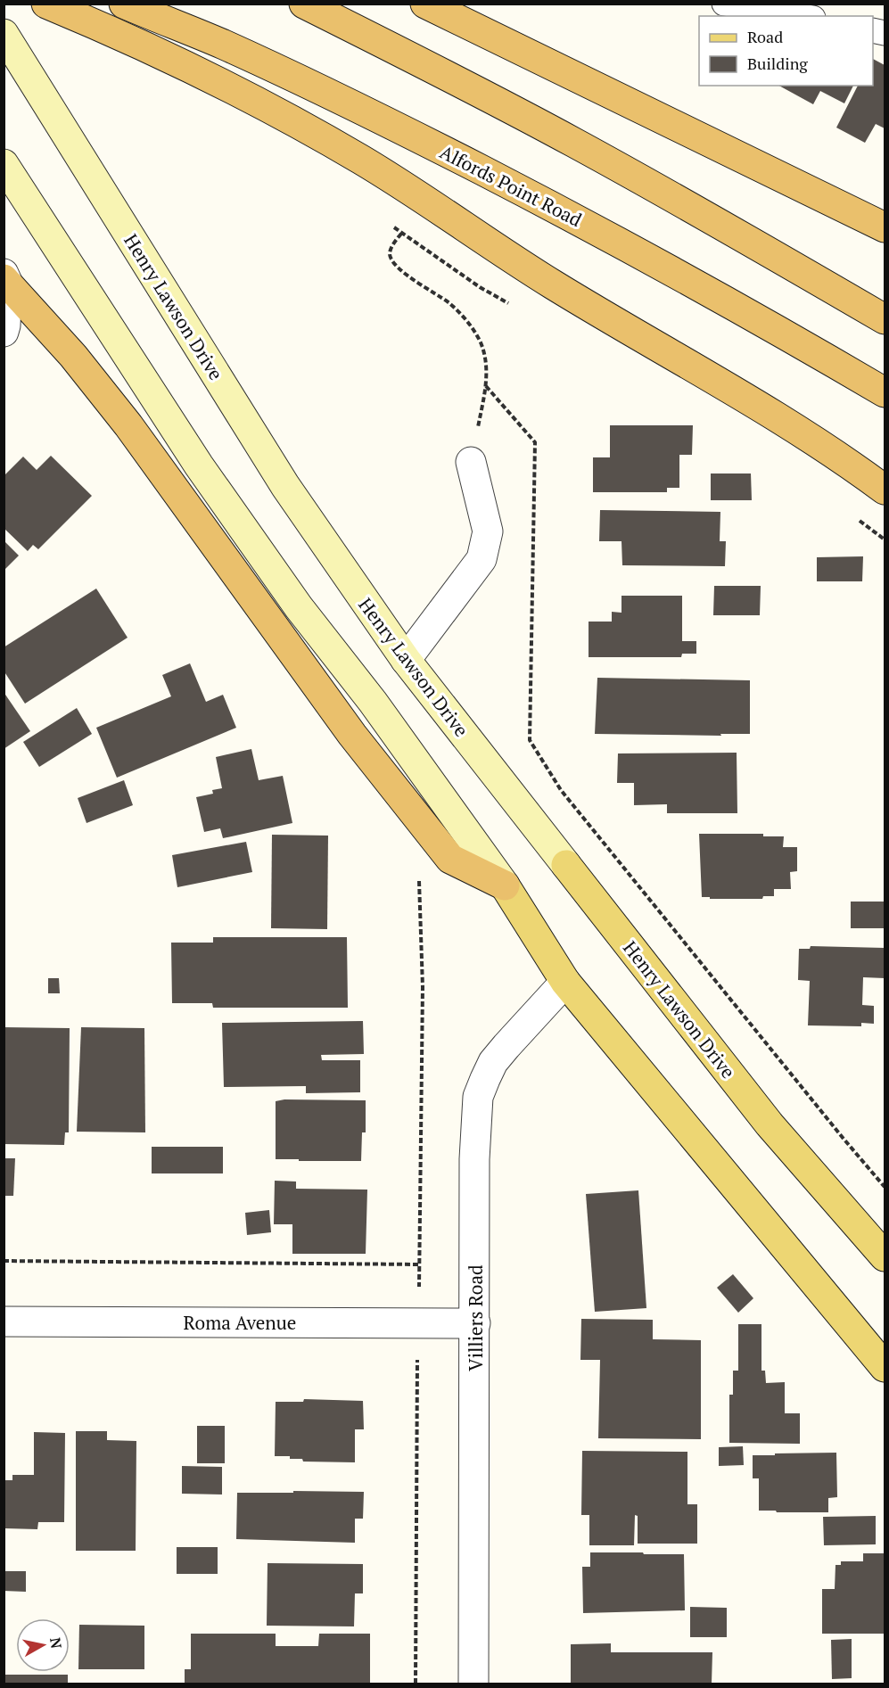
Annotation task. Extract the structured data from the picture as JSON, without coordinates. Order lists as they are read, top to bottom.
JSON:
{
  "streets": {
    "highway": ["Alfords Point Road"],
    "main road": ["Henry Lawson Drive"],
    "street": ["Villiers Road", "Roma Avenue"]
  },
  "crossings": [
    ["Villiers Road", "Roma Avenue"]
  ],
  "legend": ["Road", "Building"],
  "north": "right"
}
